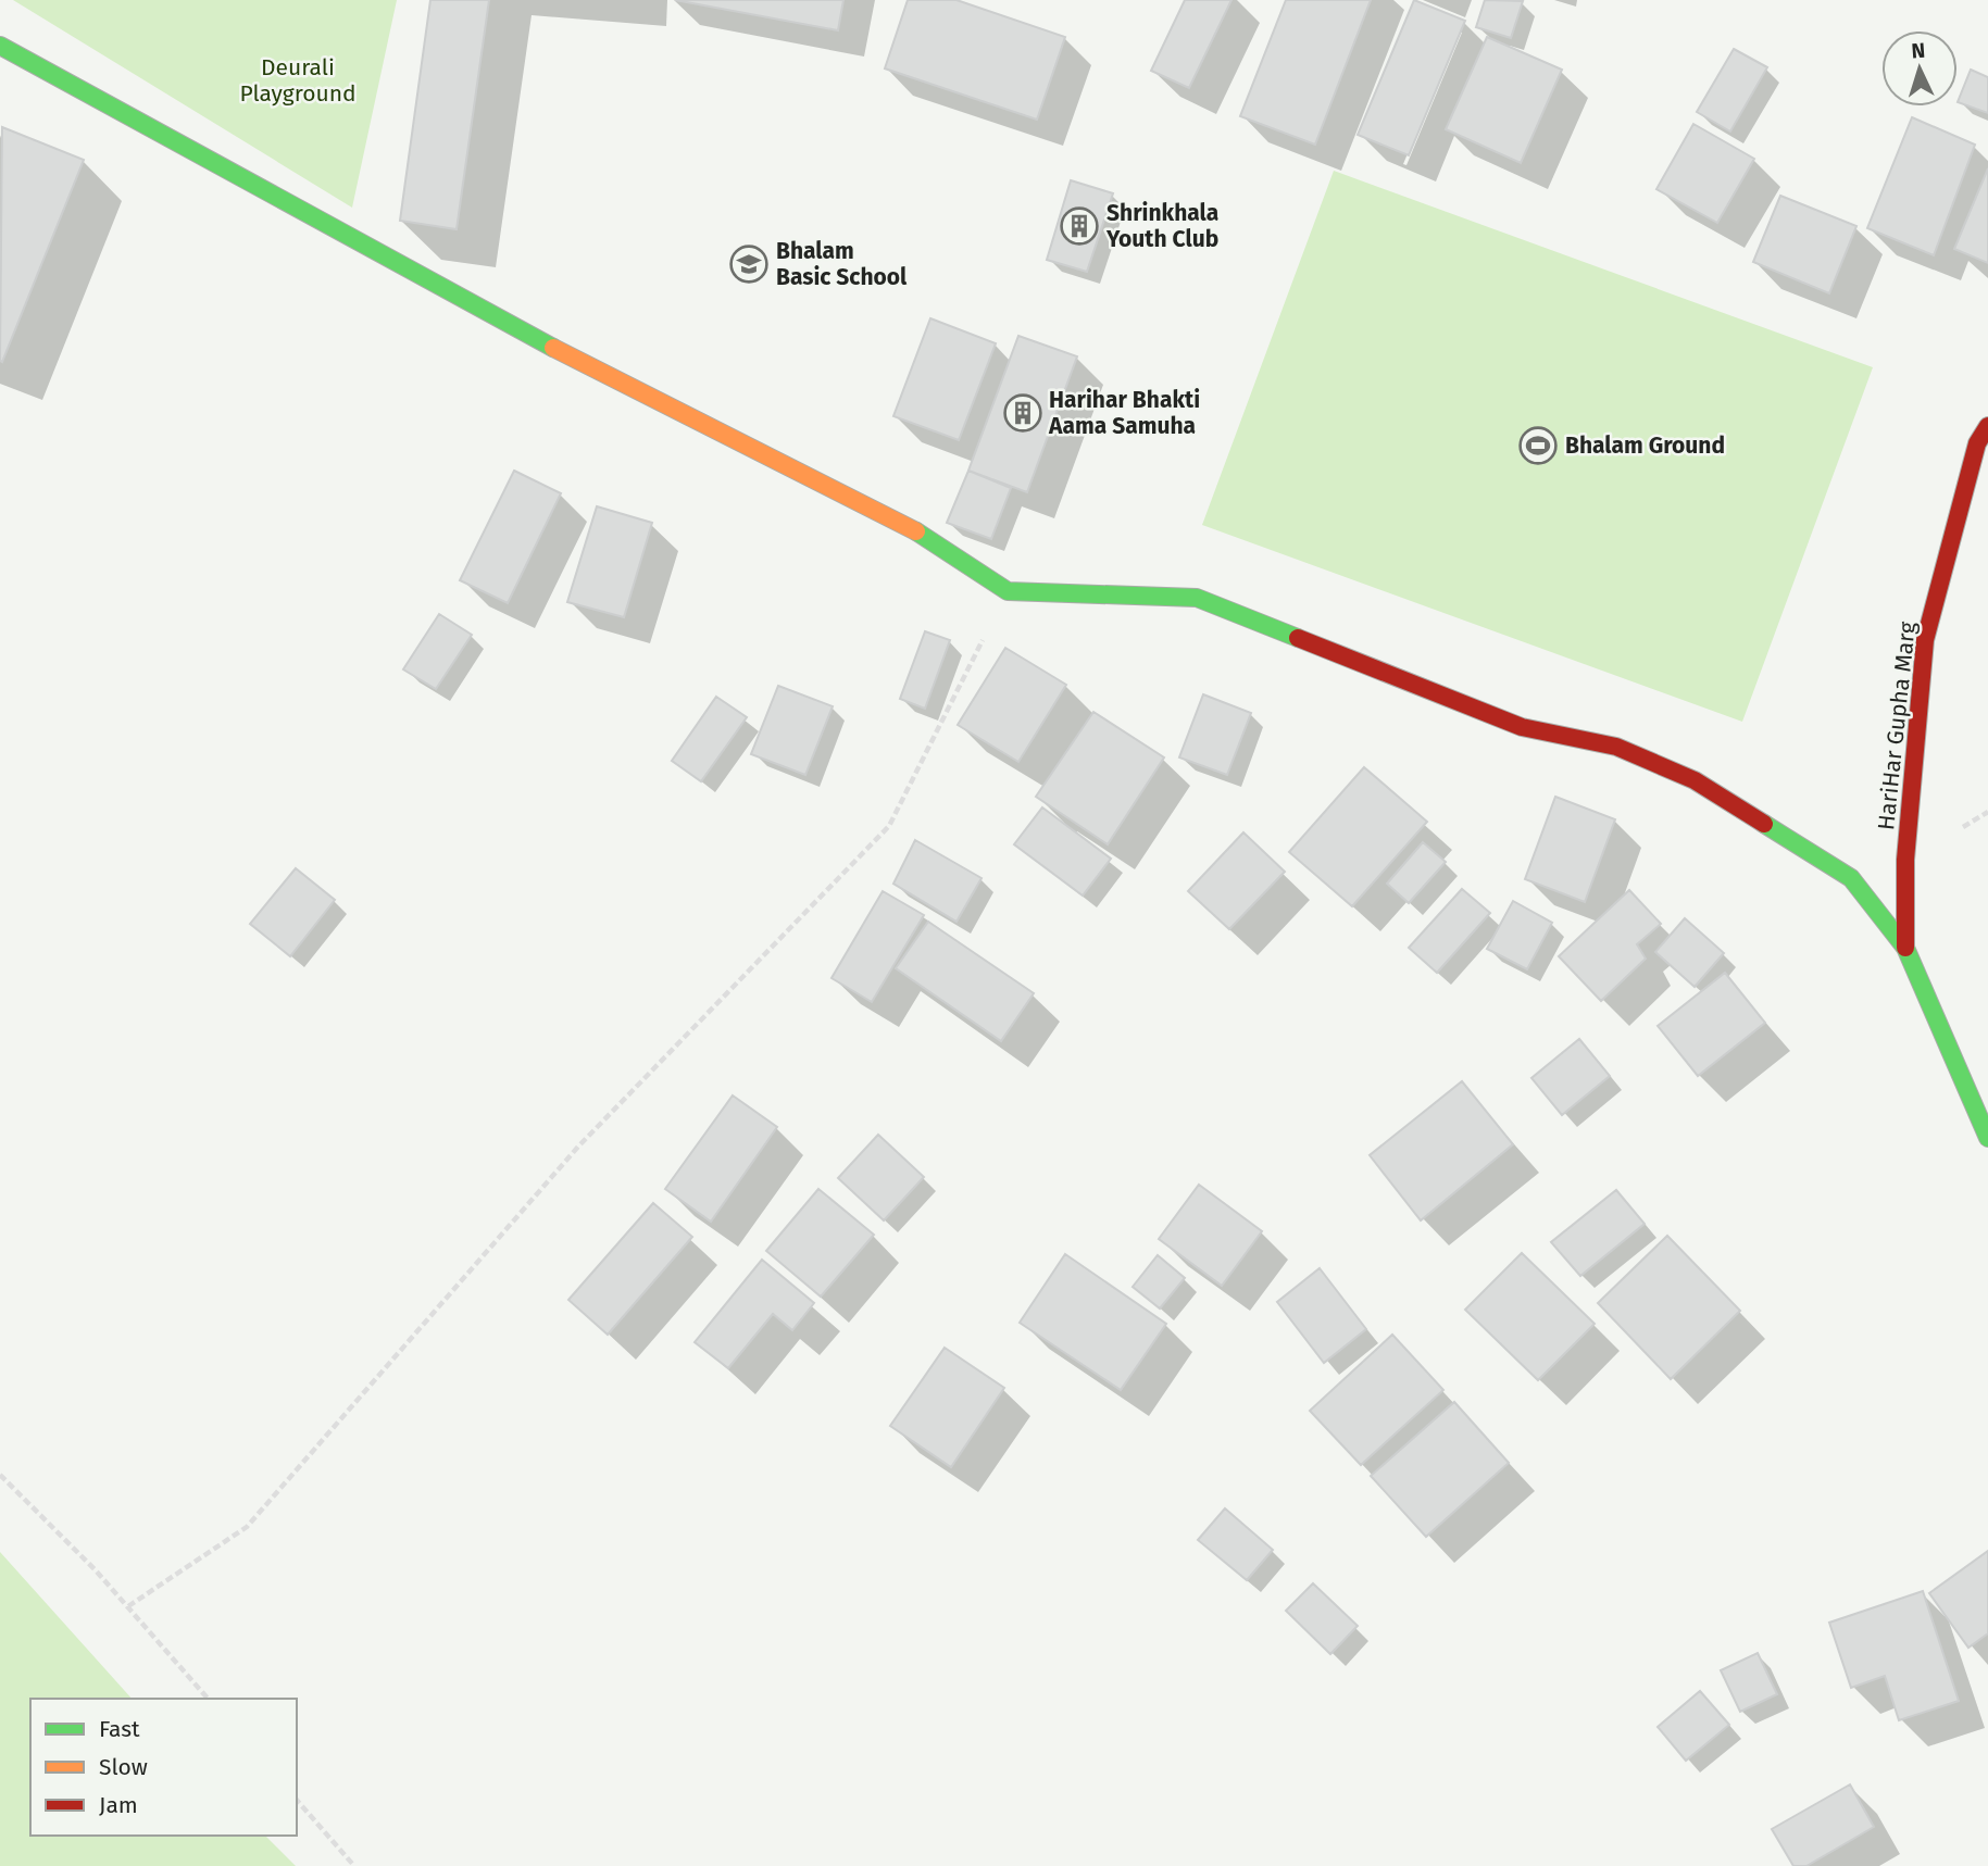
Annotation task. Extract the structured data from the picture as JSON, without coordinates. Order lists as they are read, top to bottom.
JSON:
{
  "streets": {
    "main road": ["HariHar Gupha Marg"]
  },
  "parks": ["Deurali Playground"],
  "places": {
    "building": ["Shrinkhala Youth Club", "Harihar Bhakti Aama Samuha"],
    "school or university": ["Bhalam Basic School"],
    "sports": ["Bhalam Ground"]
  },
  "legend": ["Fast", "Slow", "Jam"],
  "north": "top"
}
